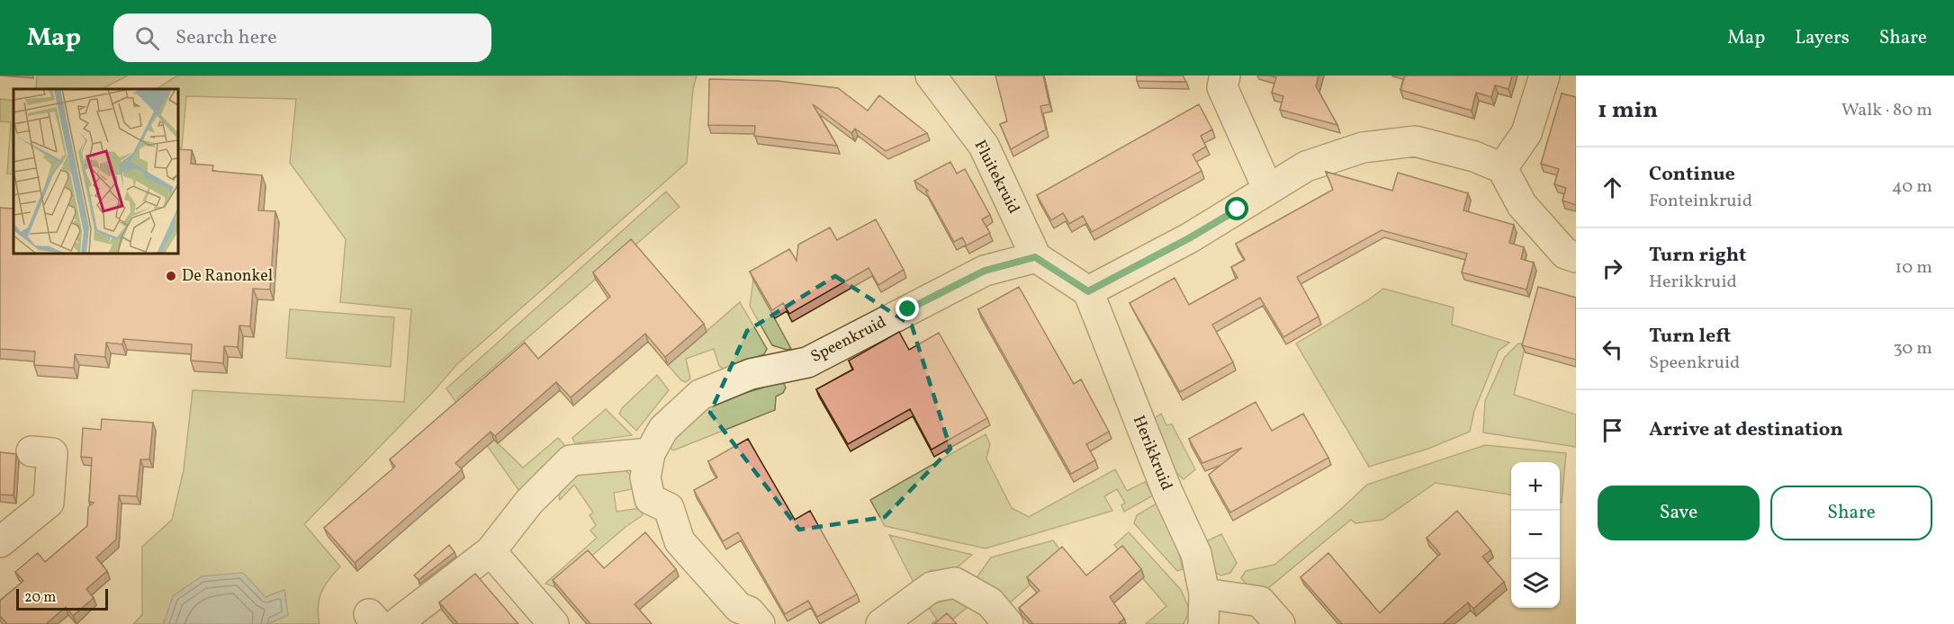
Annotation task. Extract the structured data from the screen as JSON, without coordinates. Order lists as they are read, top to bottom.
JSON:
{
  "streets": {
    "street": ["Fluitekruid", "Speenkruid", "Herikkruid"]
  },
  "crossings": [
    ["Fluitekruid", "Speenkruid"]
  ],
  "places": ["De Ranonkel"],
  "scale_bar": "20 m",
  "page": {
    "header": "Map",
    "search": "Search here",
    "nav": ["Map", "Layers", "Share"],
    "heading": ["1 min", "Walk · 80 m"],
    "list": [
      ["Continue", "Fonteinkruid", "40 m"],
      ["Turn right", "Herikkruid", "10 m"],
      ["Turn left", "Speenkruid", "30 m"],
      "Arrive at destination"
    ],
    "map_buttons": ["+", "−"],
    "buttons": ["Save", "Share"],
    "scale": "20 m"
  }
}
